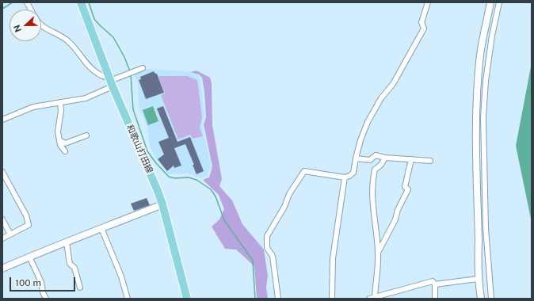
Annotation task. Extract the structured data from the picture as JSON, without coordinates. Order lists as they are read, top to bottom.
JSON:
{
  "streets": {
    "main road": ["和歌山打田線"]
  },
  "scale_bar": "100 m",
  "north": "left"
}
